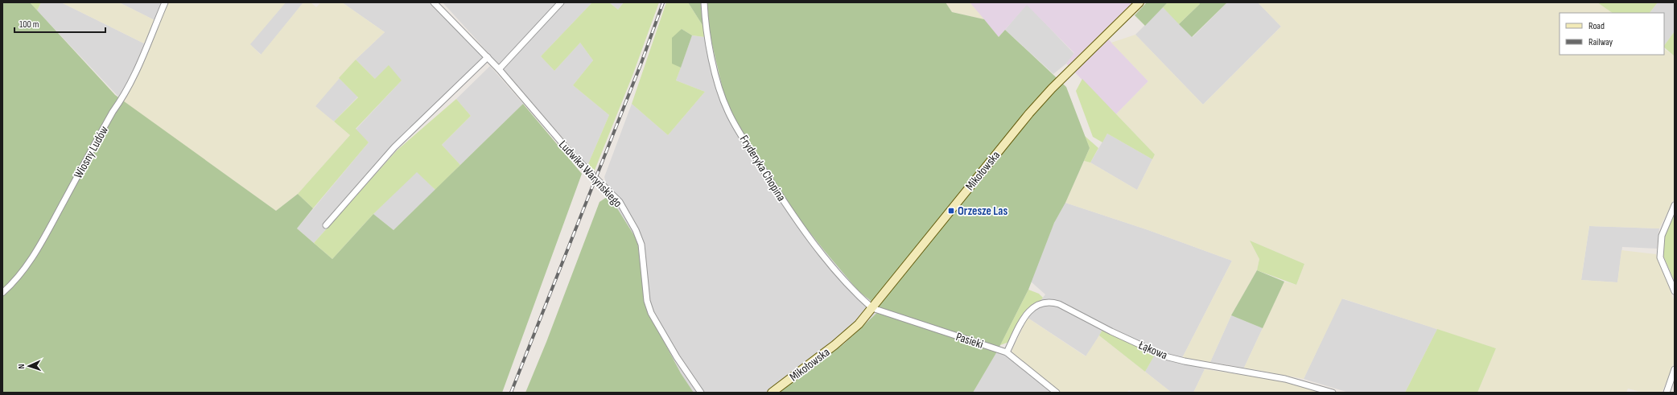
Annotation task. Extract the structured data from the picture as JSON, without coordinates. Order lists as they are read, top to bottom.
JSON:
{
  "streets": {
    "main road": ["Mikołowska"],
    "street": [
      "Wiosny Ludów",
      "Fryderyka Chopina",
      "Ludwika Waryńskiego",
      "Pasieki",
      "Łąkowa"
    ]
  },
  "crossings": [
    ["Fryderyka Chopina", "Mikołowska"],
    ["Fryderyka Chopina", "Pasieki"],
    ["Mikołowska", "Pasieki"],
    ["Pasieki", "Łąkowa"]
  ],
  "places": {
    "transit": ["Orzesze Las"]
  },
  "legend": ["Road", "Railway"],
  "scale_bar": "100 m",
  "north": "left"
}
